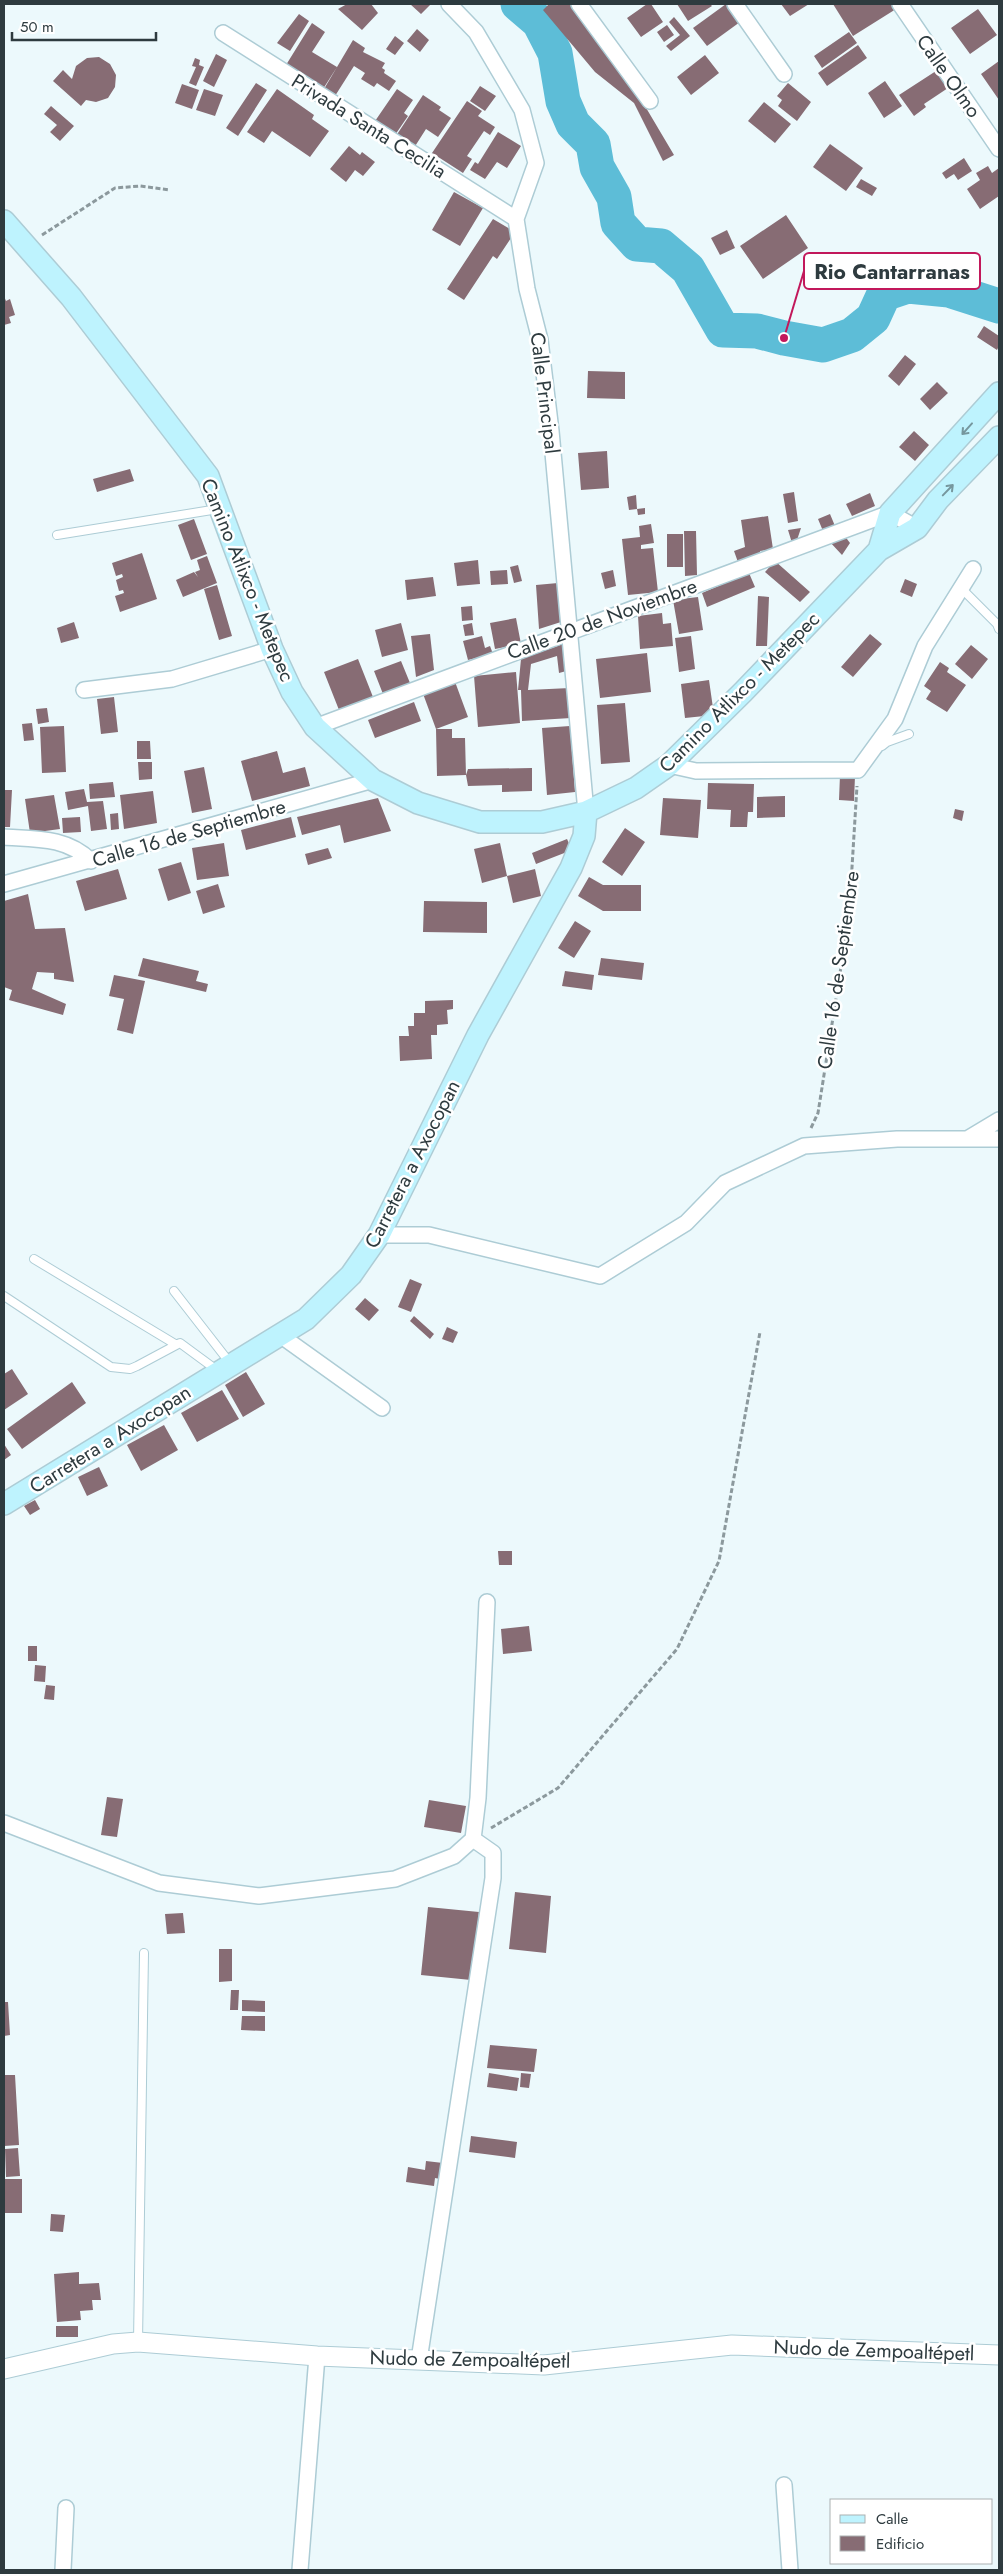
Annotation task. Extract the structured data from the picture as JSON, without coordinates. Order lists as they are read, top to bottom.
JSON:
{
  "streets": {
    "main road": ["Camino Atlixco - Metepec", "Carretera a Axocopan"],
    "street": [
      "Calle Olmo",
      "Privada Santa Cecilia",
      "Calle Principal",
      "Calle 20 de Noviembre",
      "Calle 16 de Septiembre",
      "Nudo de Zempoaltépetl"
    ]
  },
  "crossings": [
    ["Privada Santa Cecilia", "Calle Principal"],
    ["Calle Principal", "Camino Atlixco - Metepec"],
    ["Calle Principal", "Calle 20 de Noviembre"],
    ["Calle Principal", "Carretera a Axocopan"],
    ["Camino Atlixco - Metepec", "Calle 20 de Noviembre"],
    ["Camino Atlixco - Metepec", "Calle 16 de Septiembre"],
    ["Camino Atlixco - Metepec", "Carretera a Axocopan"]
  ],
  "places": ["Rio Cantarranas"],
  "legend": ["Calle", "Edificio"],
  "scale_bar": "50 m"
}
